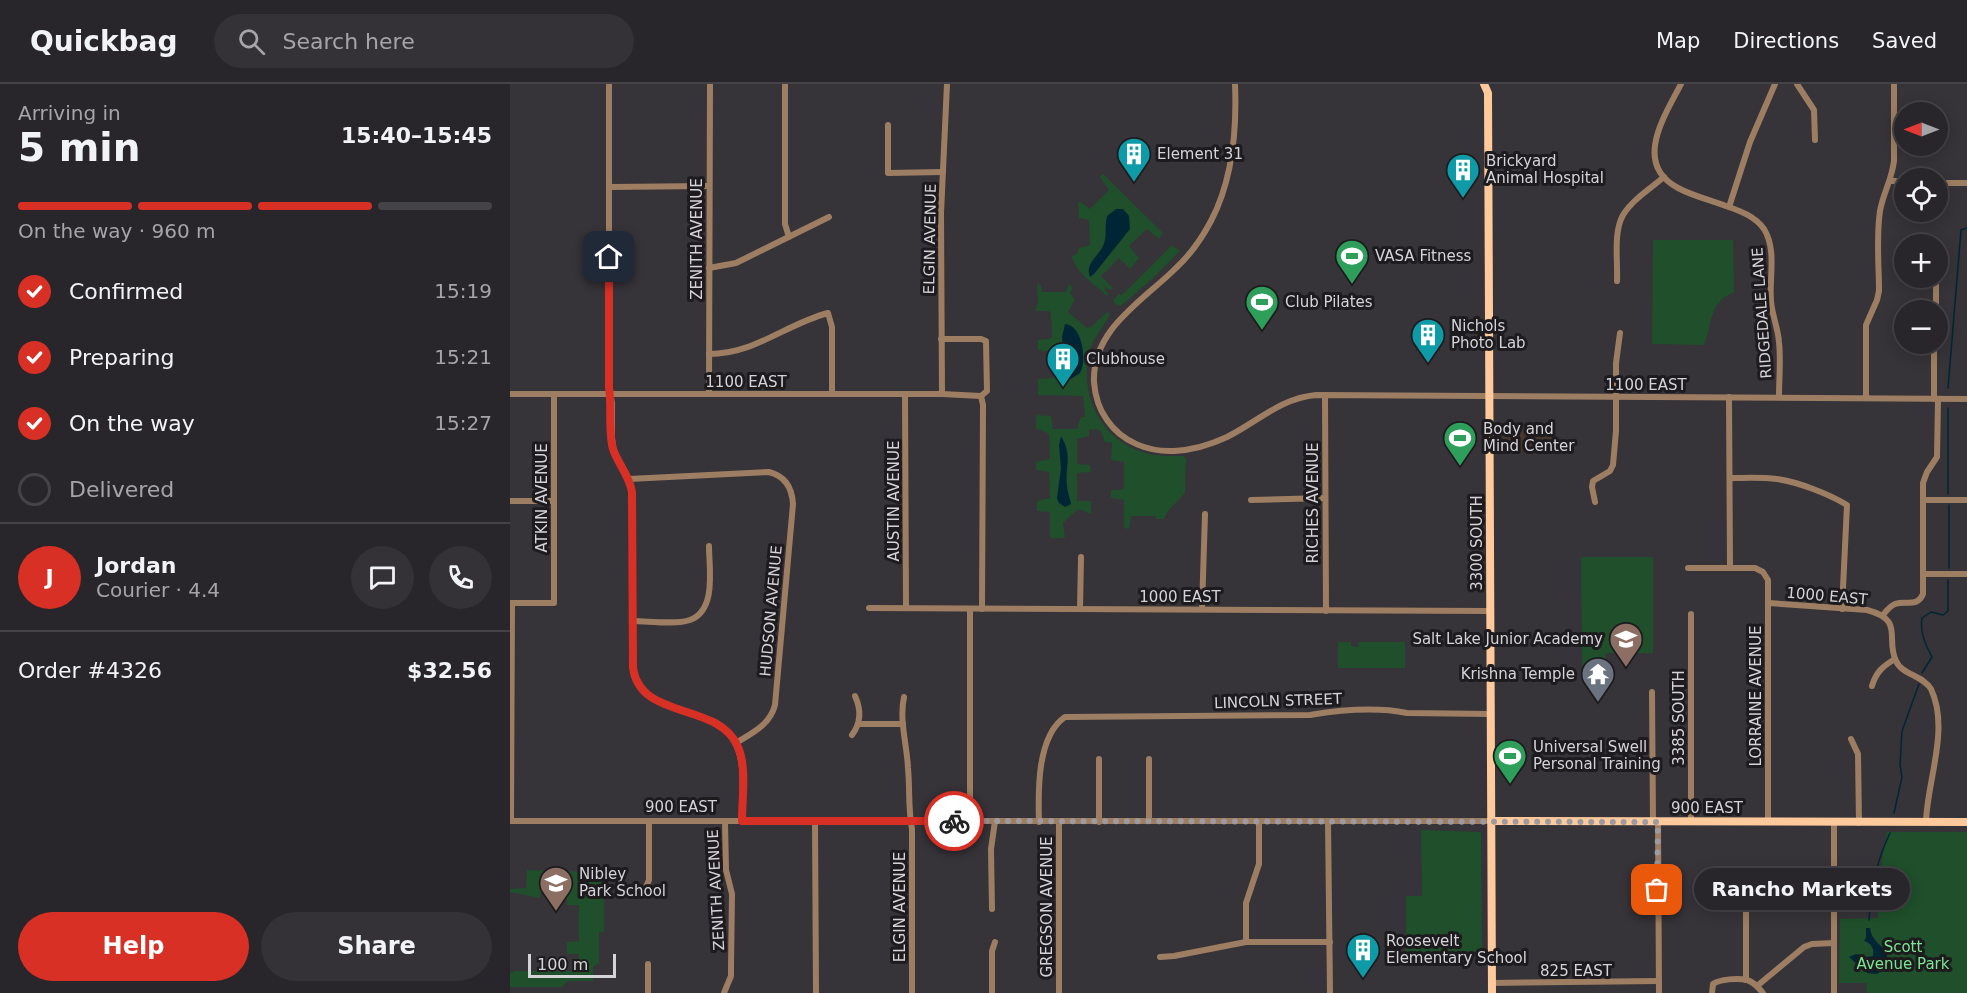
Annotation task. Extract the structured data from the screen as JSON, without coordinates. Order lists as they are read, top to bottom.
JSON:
{
  "streets": {
    "main road": ["3300 SOUTH", "900 EAST"],
    "street": [
      "ZENITH AVENUE",
      "ELGIN AVENUE",
      "RIDGEDALE LANE",
      "1100 EAST",
      "ATKIN AVENUE",
      "AUSTIN AVENUE",
      "RICHES AVENUE",
      "1000 EAST",
      "HUDSON AVENUE",
      "LORRAINE AVENUE",
      "LINCOLN STREET",
      "3385 SOUTH",
      "GREGSON AVENUE",
      "825 EAST"
    ]
  },
  "crossings": [
    ["ZENITH AVENUE", "1100 EAST"],
    ["ZENITH AVENUE", "900 EAST"],
    ["ELGIN AVENUE", "1100 EAST"],
    ["ELGIN AVENUE", "900 EAST"],
    ["RIDGEDALE LANE", "1100 EAST"],
    ["1100 EAST", "ATKIN AVENUE"],
    ["1100 EAST", "AUSTIN AVENUE"],
    ["1100 EAST", "RICHES AVENUE"],
    ["1100 EAST", "3300 SOUTH"],
    ["AUSTIN AVENUE", "1000 EAST"],
    ["RICHES AVENUE", "1000 EAST"],
    ["3300 SOUTH", "1000 EAST"],
    ["3300 SOUTH", "LINCOLN STREET"],
    ["3300 SOUTH", "900 EAST"],
    ["3300 SOUTH", "825 EAST"],
    ["1000 EAST", "LORRAINE AVENUE"],
    ["LORRAINE AVENUE", "900 EAST"],
    ["LINCOLN STREET", "GREGSON AVENUE"],
    ["3385 SOUTH", "900 EAST"],
    ["900 EAST", "GREGSON AVENUE"]
  ],
  "parks": ["Scott Avenue Park"],
  "places": {
    "building": [
      "Element 31",
      "Brickyard Animal Hospital",
      "Nichols Photo Lab",
      "Clubhouse",
      "Roosevelt Elementary School"
    ],
    "sports": [
      "VASA Fitness",
      "Club Pilates",
      "Body and Mind Center",
      "Universal Swell Personal Training"
    ],
    "school or university": ["Salt Lake Junior Academy", "Nibley Park School"],
    "temple": ["Krishna Temple"],
    "other": ["Rancho Markets"]
  },
  "scale_bar": "100 m",
  "north": "left",
  "page": {
    "header": "Quickbag",
    "search": "Search here",
    "nav": ["Map", "Directions", "Saved"],
    "heading": ["5 min", "Arriving in", "15:40–15:45"],
    "panel": [
      "Jordan",
      "Courier · 4.4",
      "Order #4326",
      "$32.56"
    ],
    "map_buttons": ["+", "−"],
    "bar": "On the way · 960 m",
    "list": [
      ["Confirmed", "15:19"],
      ["Preparing", "15:21"],
      ["On the way", "15:27"],
      "Delivered"
    ],
    "round": "J",
    "bubble": "Rancho Markets",
    "buttons": ["Help", "Share"],
    "scale": "100 m"
  }
}
